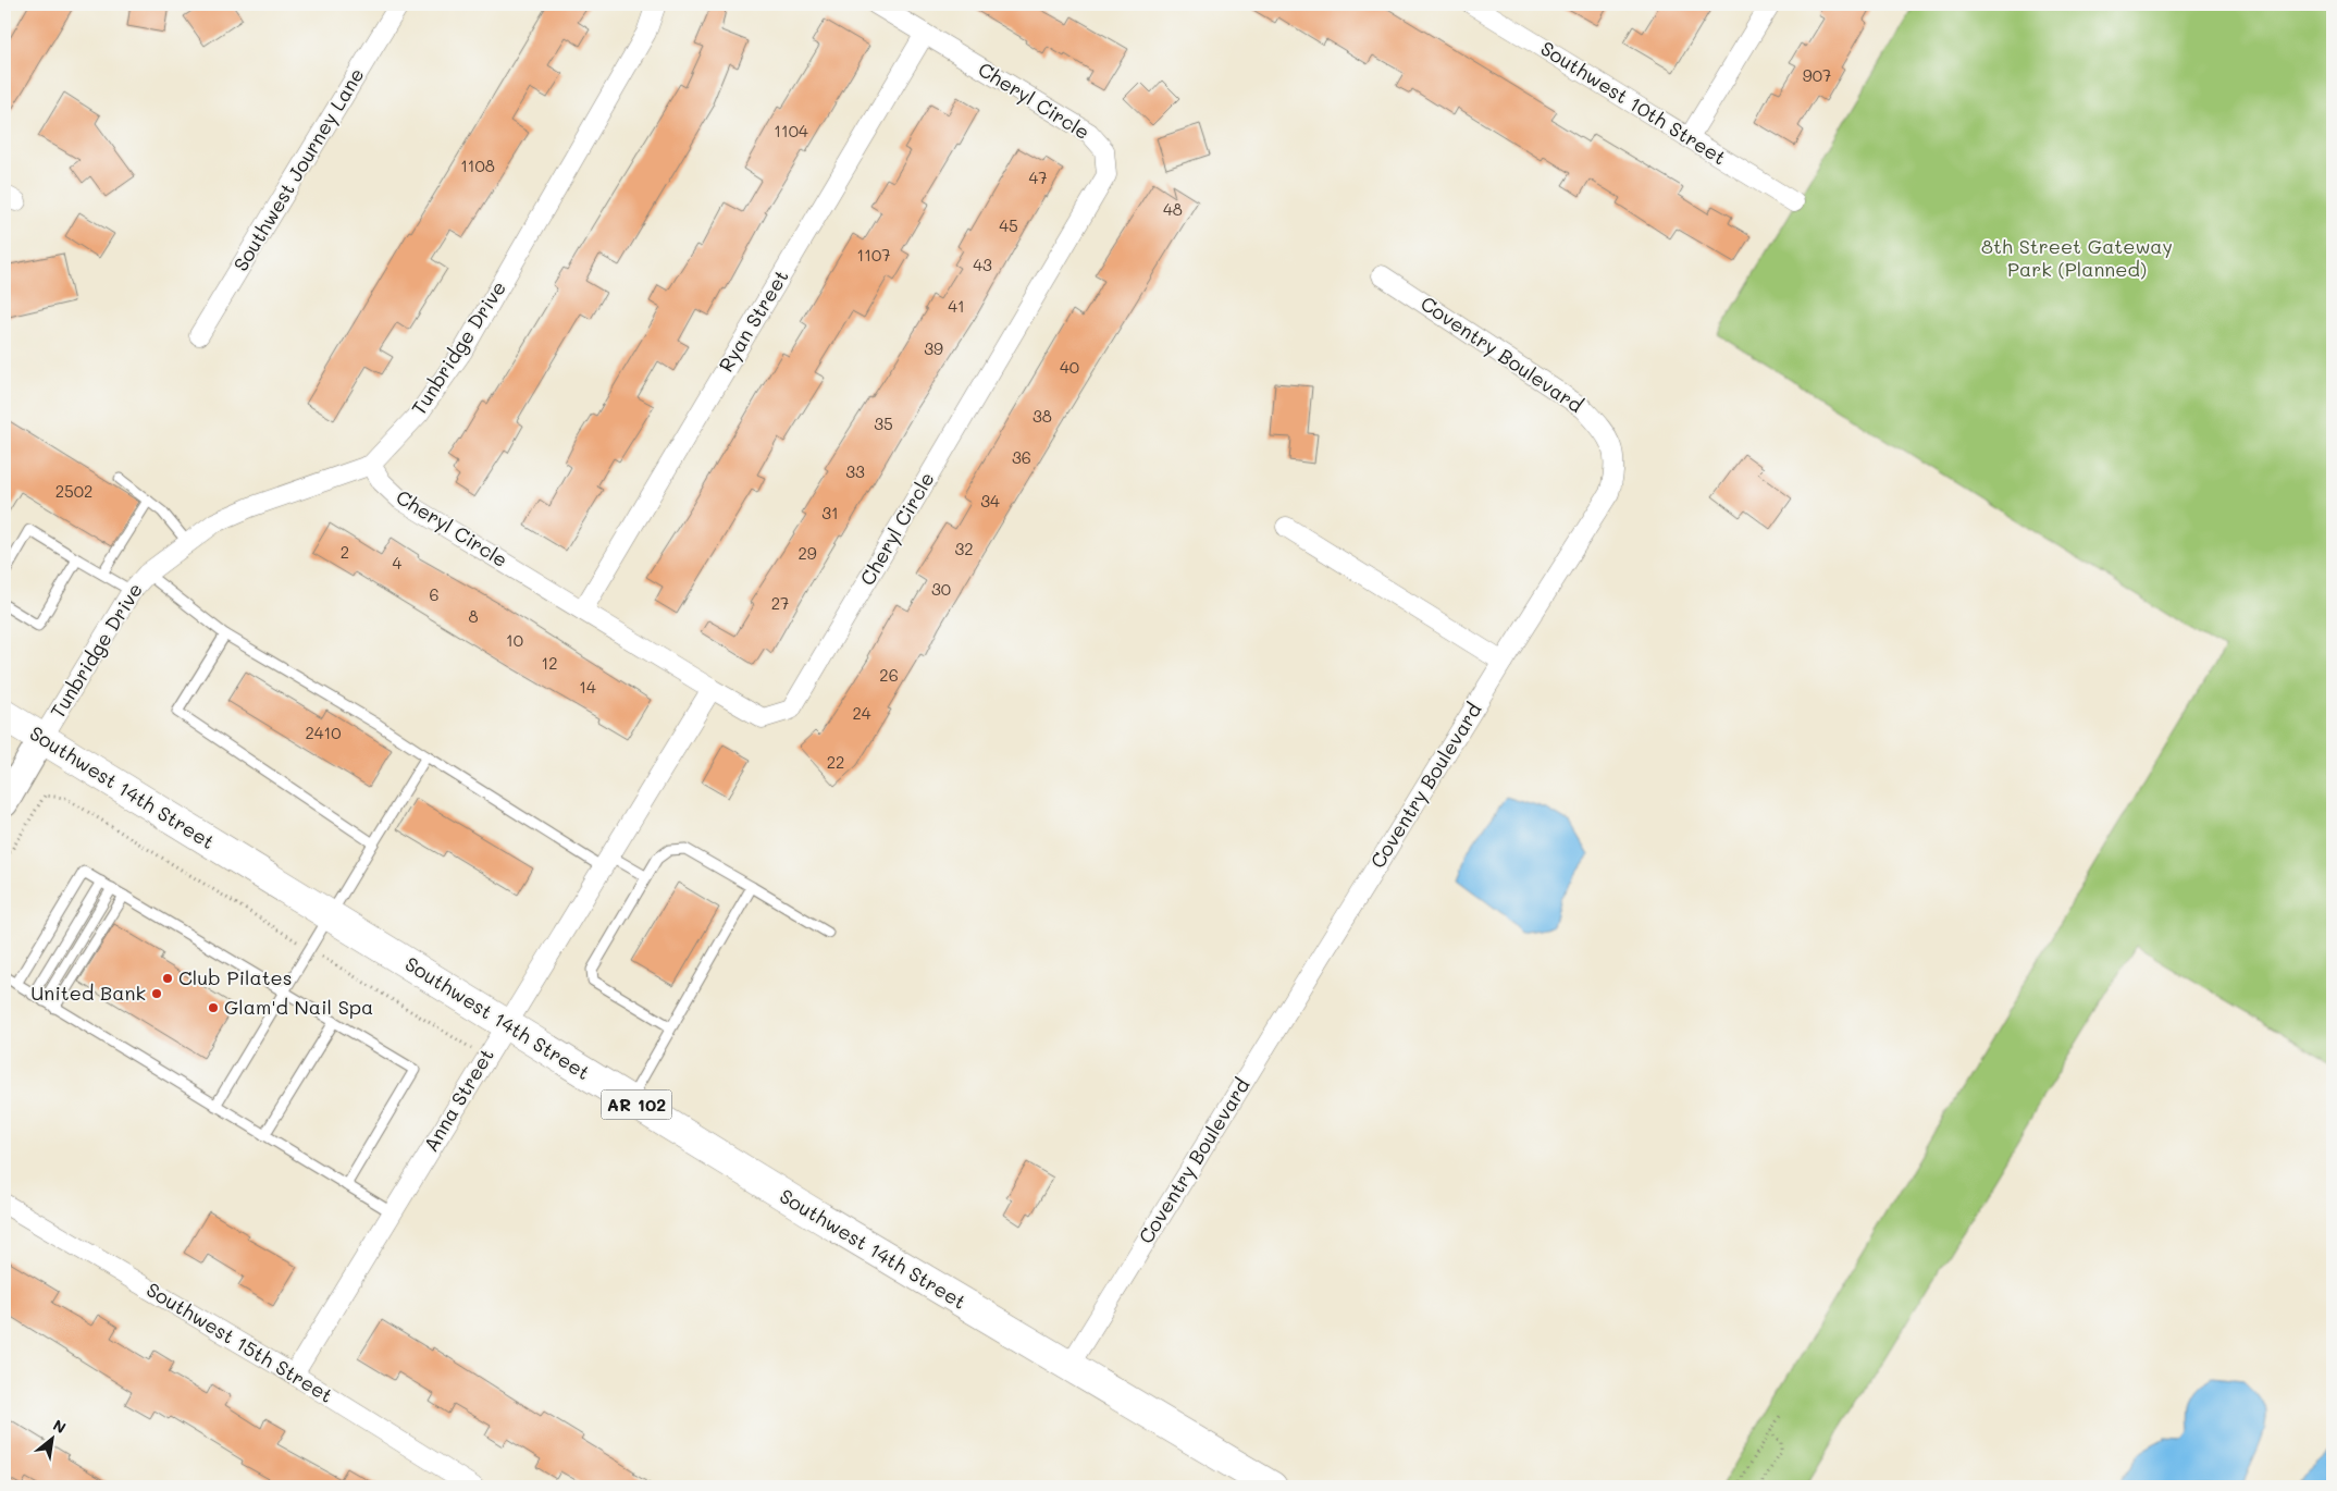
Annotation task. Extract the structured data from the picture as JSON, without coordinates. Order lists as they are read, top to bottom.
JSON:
{
  "streets": {
    "main road": ["Southwest 14th Street", "AR 102"],
    "street": [
      "Cheryl Circle",
      "Southwest 10th Street",
      "Southwest Journey Lane",
      "Ryan Street",
      "Tunbridge Drive",
      "Coventry Boulevard",
      "Anna Street",
      "Southwest 15th Street"
    ]
  },
  "crossings": [
    ["Cheryl Circle", "Ryan Street"],
    ["Cheryl Circle", "Tunbridge Drive"],
    ["Cheryl Circle", "Anna Street"],
    ["Tunbridge Drive", "Southwest 14th Street"],
    ["Coventry Boulevard", "Southwest 14th Street"],
    ["Southwest 14th Street", "Anna Street"],
    ["Anna Street", "Southwest 15th Street"]
  ],
  "parks": ["8th Street Gateway Park (Planned)"],
  "places": ["Club Pilates", "United Bank", "Glam'd Nail Spa"],
  "house_numbers": [
    "907",
    "1104",
    "1108",
    "47",
    "48",
    "45",
    "1107",
    "43",
    "41",
    "39",
    "40",
    "38",
    "35",
    "36",
    "33",
    "2502",
    "34",
    "31",
    "32",
    "2",
    "29",
    "4",
    "30",
    "6",
    "27",
    "8",
    "10",
    "12",
    "26",
    "14",
    "24",
    "2410",
    "22"
  ],
  "north": "top right"
}
